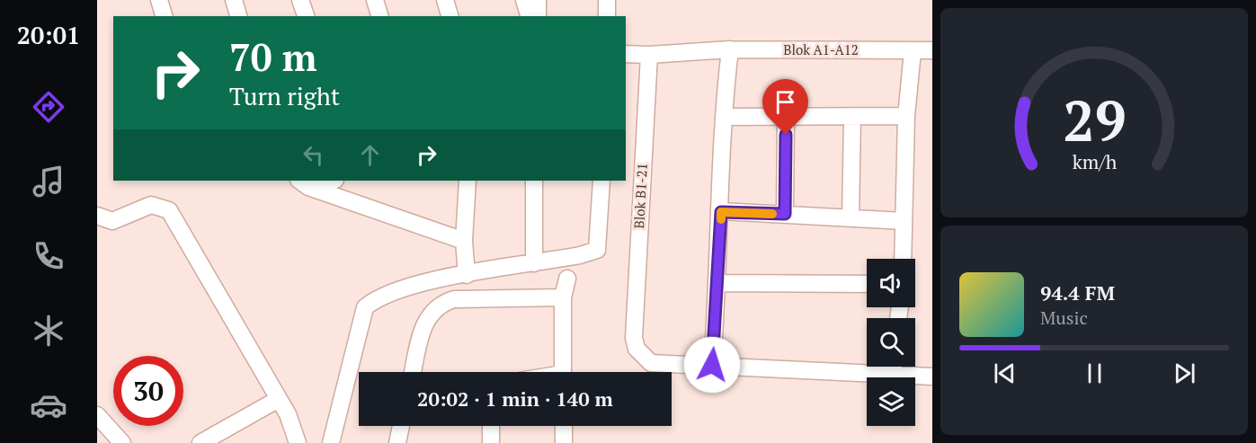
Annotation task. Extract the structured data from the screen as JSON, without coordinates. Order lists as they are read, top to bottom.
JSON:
{
  "streets": {
    "street": ["Blok A1-A12", "Blok B1-21"]
  },
  "crossings": [
    ["Blok A1-A12", "Blok B1-21"]
  ],
  "page": {
    "tabs": "20:01",
    "turn": ["70 m", "Turn right"],
    "song": ["94.4 FM", "Music"],
    "limit": "30",
    "trip": "20:02 · 1 min · 140 m",
    "gauge": ["29", "km/h"]
  }
}
